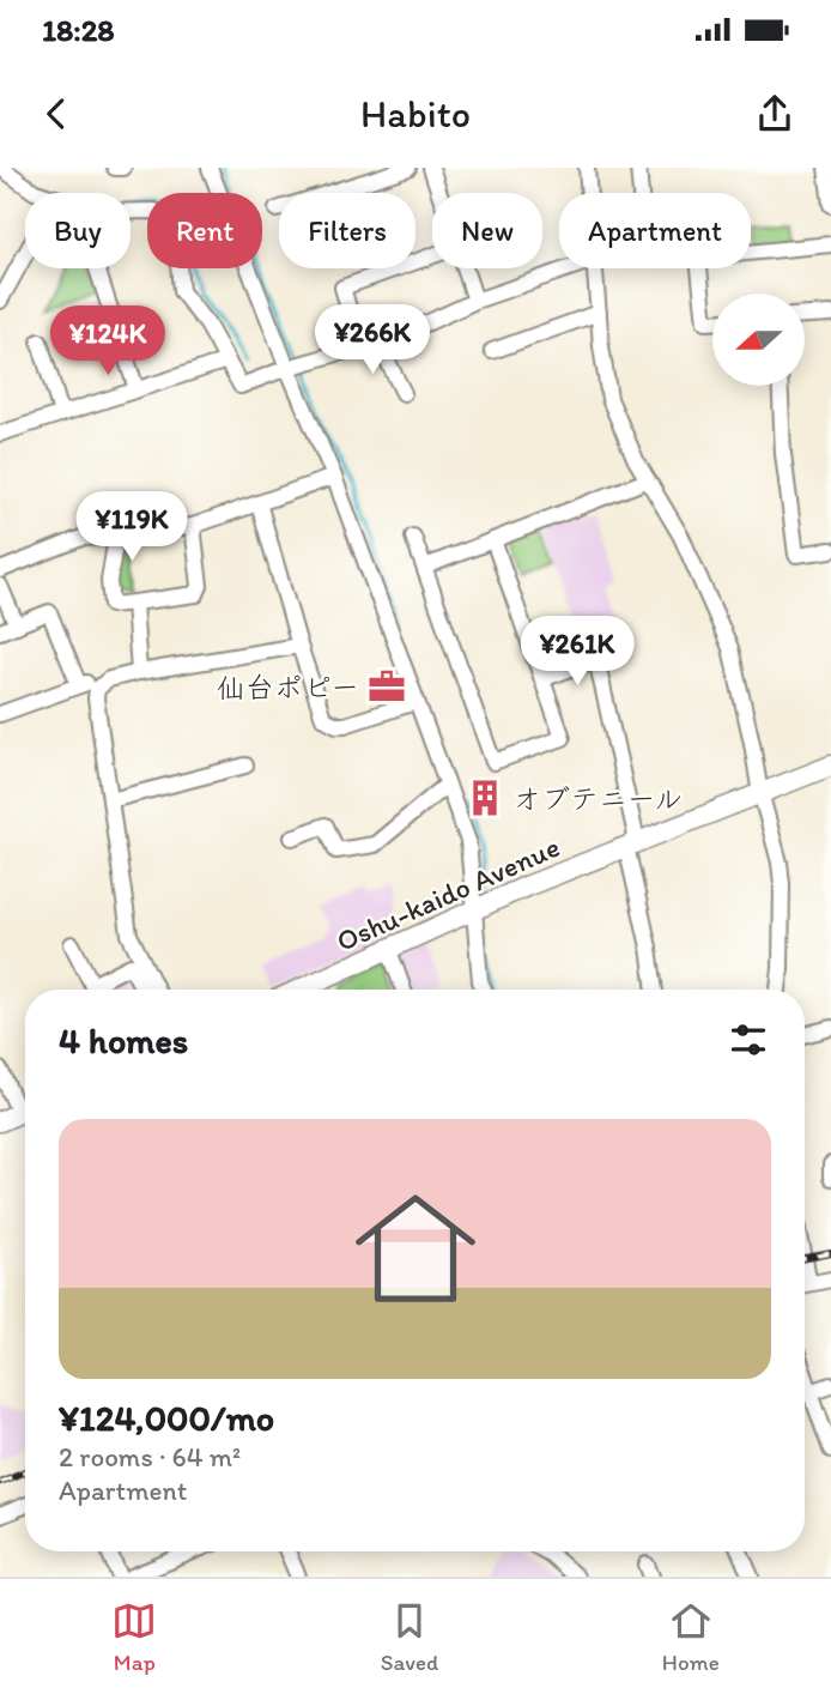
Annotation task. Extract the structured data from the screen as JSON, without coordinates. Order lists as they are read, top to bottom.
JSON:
{
  "streets": {
    "main road": ["Oshu-kaido Avenue"]
  },
  "places": {
    "office": ["仙台ポピー"],
    "building": ["オブテニール"]
  },
  "north": "left",
  "page": {
    "status": "18:28",
    "header": "Habito",
    "chip": [
      "Buy",
      "Rent",
      "Filters",
      "New",
      "Apartment"
    ],
    "price": [
      "¥266K",
      "¥124K",
      "¥119K",
      "¥261K"
    ],
    "heading": "4 homes",
    "list": [
      {
        "name": "¥124,000/mo",
        "note": "2 rooms · 64 m² · Apartment"
      }
    ],
    "tabs": ["Map", "Saved", "Home"]
  }
}
